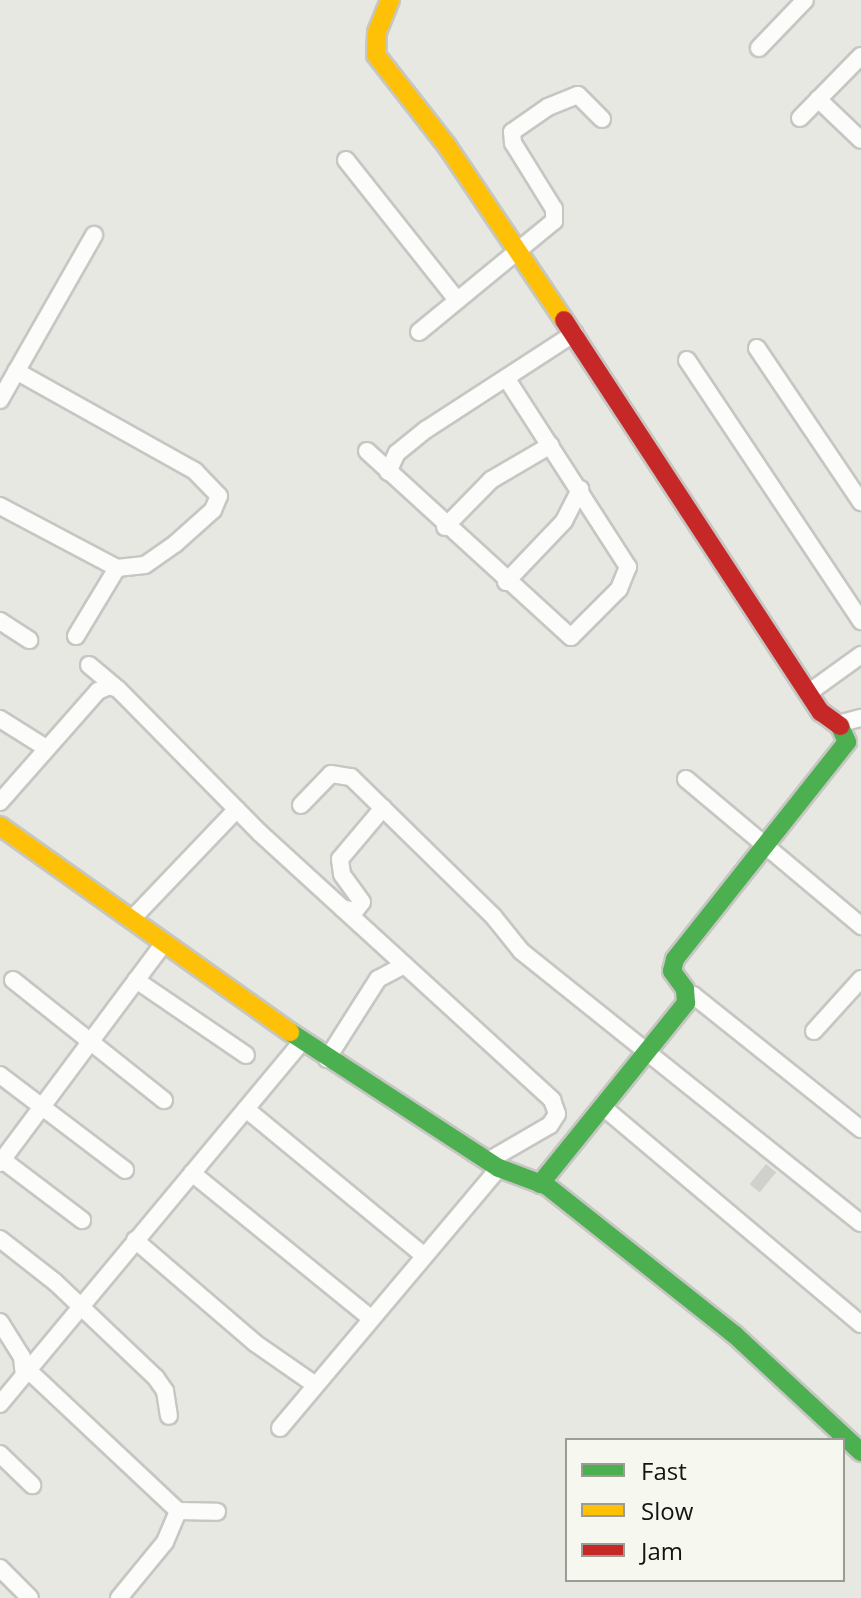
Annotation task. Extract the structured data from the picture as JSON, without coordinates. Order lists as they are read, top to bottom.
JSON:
{
  "legend": ["Fast", "Slow", "Jam"]
}
